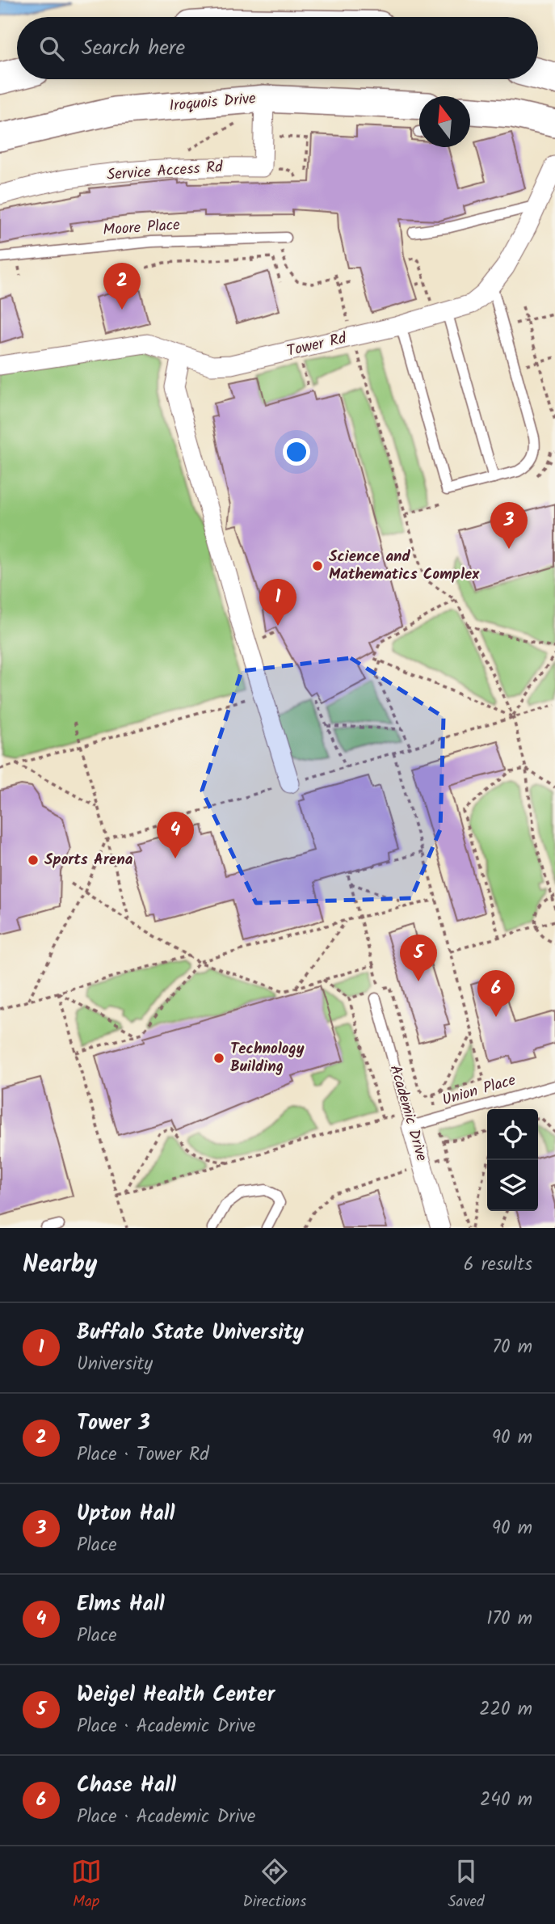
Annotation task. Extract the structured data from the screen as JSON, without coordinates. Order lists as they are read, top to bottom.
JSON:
{
  "streets": {
    "street": [
      "Iroquois Drive",
      "Service Access Rd",
      "Tower Rd",
      "Academic Drive"
    ],
    "lane": ["Moore Place", "Union Place"]
  },
  "crossings": [
    ["Union Place", "Academic Drive"]
  ],
  "places": ["Science and Mathematics Complex", "Sports Arena", "Technology Building"],
  "north": "top",
  "page": {
    "search": "Search here",
    "pins": [
      "2",
      "3",
      "1",
      "4",
      "5",
      "6"
    ],
    "heading": ["Nearby", "6 results"],
    "list": [
      {
        "mark": "1",
        "name": "Buffalo State University",
        "note": "University",
        "value": "70 m"
      },
      {
        "mark": "2",
        "name": "Tower 3",
        "note": "Place · Tower Rd",
        "value": "90 m"
      },
      {
        "mark": "3",
        "name": "Upton Hall",
        "note": "Place",
        "value": "90 m"
      },
      {
        "mark": "4",
        "name": "Elms Hall",
        "note": "Place",
        "value": "170 m"
      },
      {
        "mark": "5",
        "name": "Weigel Health Center",
        "note": "Place · Academic Drive",
        "value": "220 m"
      },
      {
        "mark": "6",
        "name": "Chase Hall",
        "note": "Place · Academic Drive",
        "value": "240 m"
      }
    ],
    "nav": ["Map", "Directions", "Saved"]
  }
}
